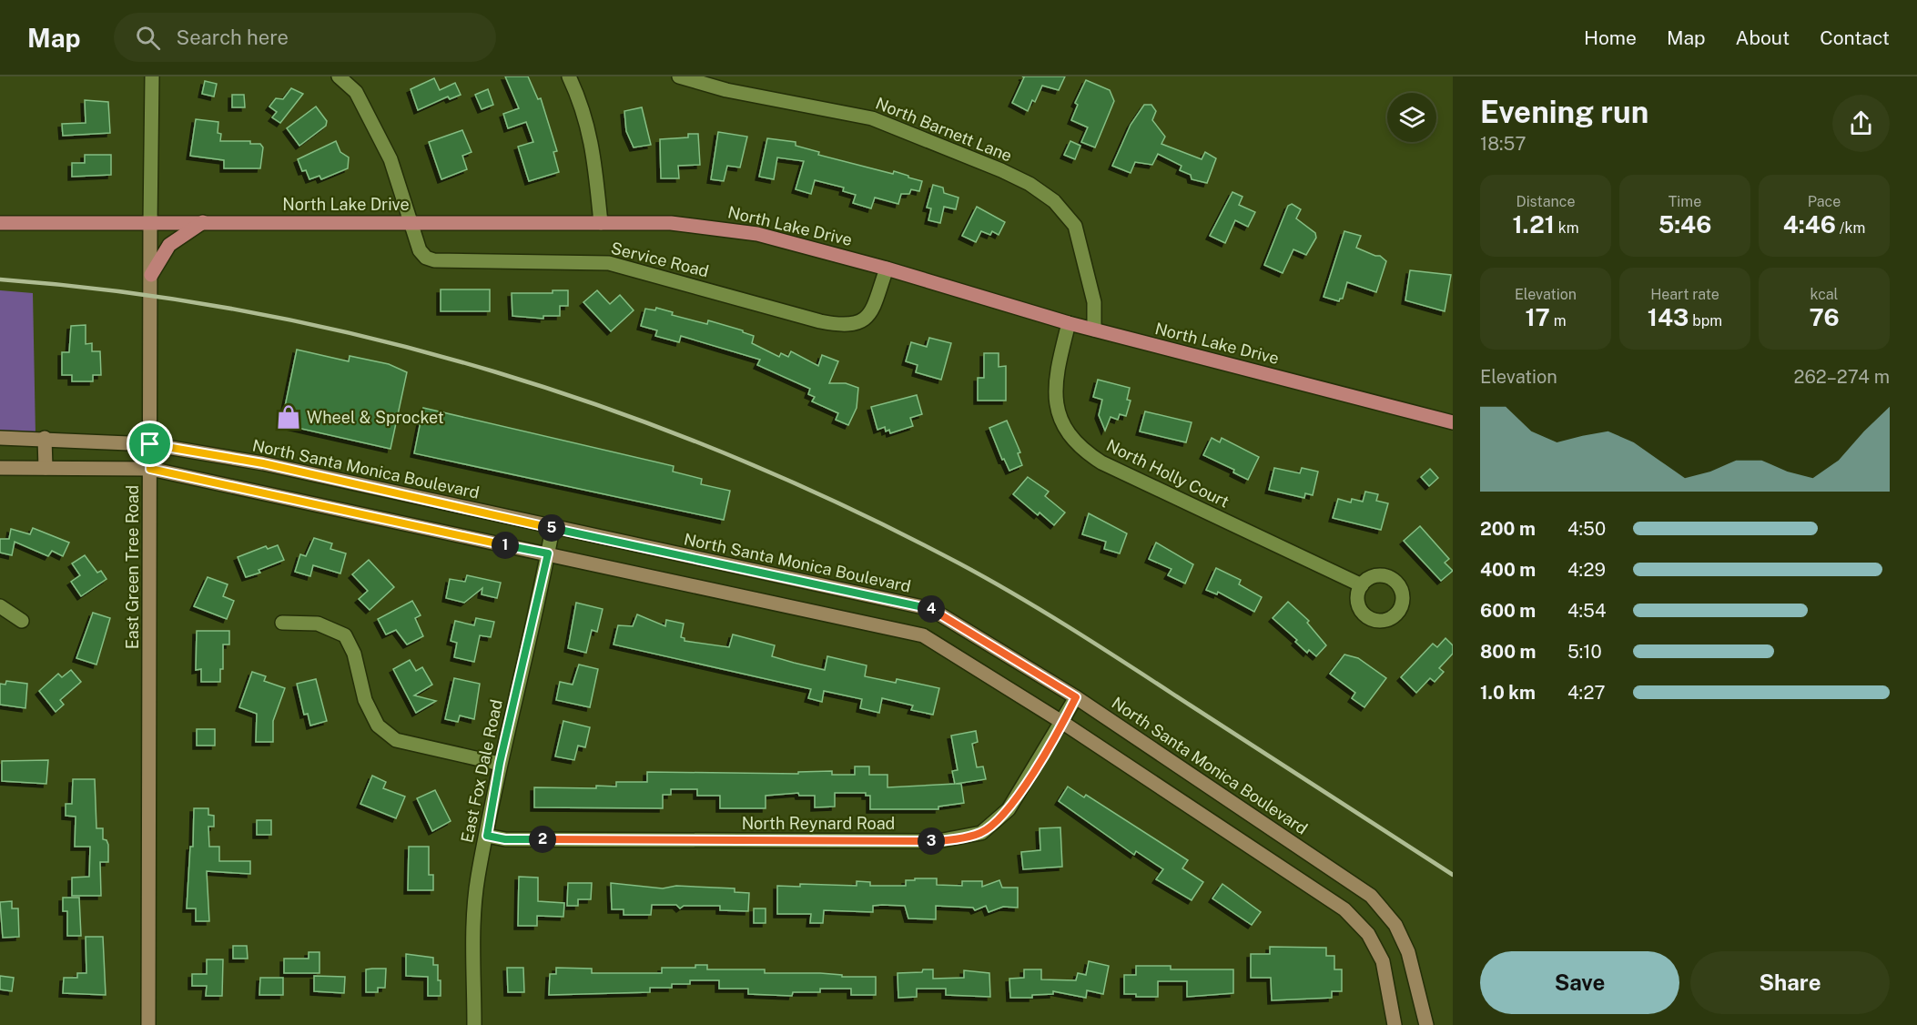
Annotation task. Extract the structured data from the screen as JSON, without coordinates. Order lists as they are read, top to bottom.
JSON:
{
  "streets": {
    "main road": ["North Lake Drive"],
    "street": [
      "North Barnett Lane",
      "Service Road",
      "North Santa Monica Boulevard",
      "North Holly Court",
      "East Green Tree Road",
      "East Fox Dale Road",
      "North Reynard Road"
    ]
  },
  "crossings": [
    ["North Barnett Lane", "North Lake Drive"],
    ["North Lake Drive", "Service Road"],
    ["North Lake Drive", "North Holly Court"],
    ["North Lake Drive", "East Green Tree Road"],
    ["North Santa Monica Boulevard", "East Green Tree Road"],
    ["North Santa Monica Boulevard", "East Fox Dale Road"],
    ["North Santa Monica Boulevard", "North Reynard Road"],
    ["East Fox Dale Road", "North Reynard Road"]
  ],
  "places": {
    "shop": ["Wheel & Sprocket"]
  },
  "page": {
    "header": "Map",
    "search": "Search here",
    "nav": [
      "Home",
      "Map",
      "About",
      "Contact"
    ],
    "heading": ["Evening run", "18:57"],
    "stats": [
      ["Distance", "1.21 km"],
      ["Time", "5:46"],
      ["Pace", "4:46 /km"],
      ["Elevation", "17 m"],
      ["Heart rate", "143 bpm"],
      ["kcal", "76"]
    ],
    "chart": ["Elevation", "262–274 m"],
    "list": [
      {
        "name": "200 m",
        "note": "4:50"
      },
      {
        "name": "400 m",
        "note": "4:29"
      },
      {
        "name": "600 m",
        "note": "4:54"
      },
      {
        "name": "800 m",
        "note": "5:10"
      },
      {
        "name": "1.0 km",
        "note": "4:27"
      }
    ],
    "pins": [
      "5",
      "1",
      "4",
      "2",
      "3"
    ],
    "buttons": ["Save", "Share"]
  }
}
